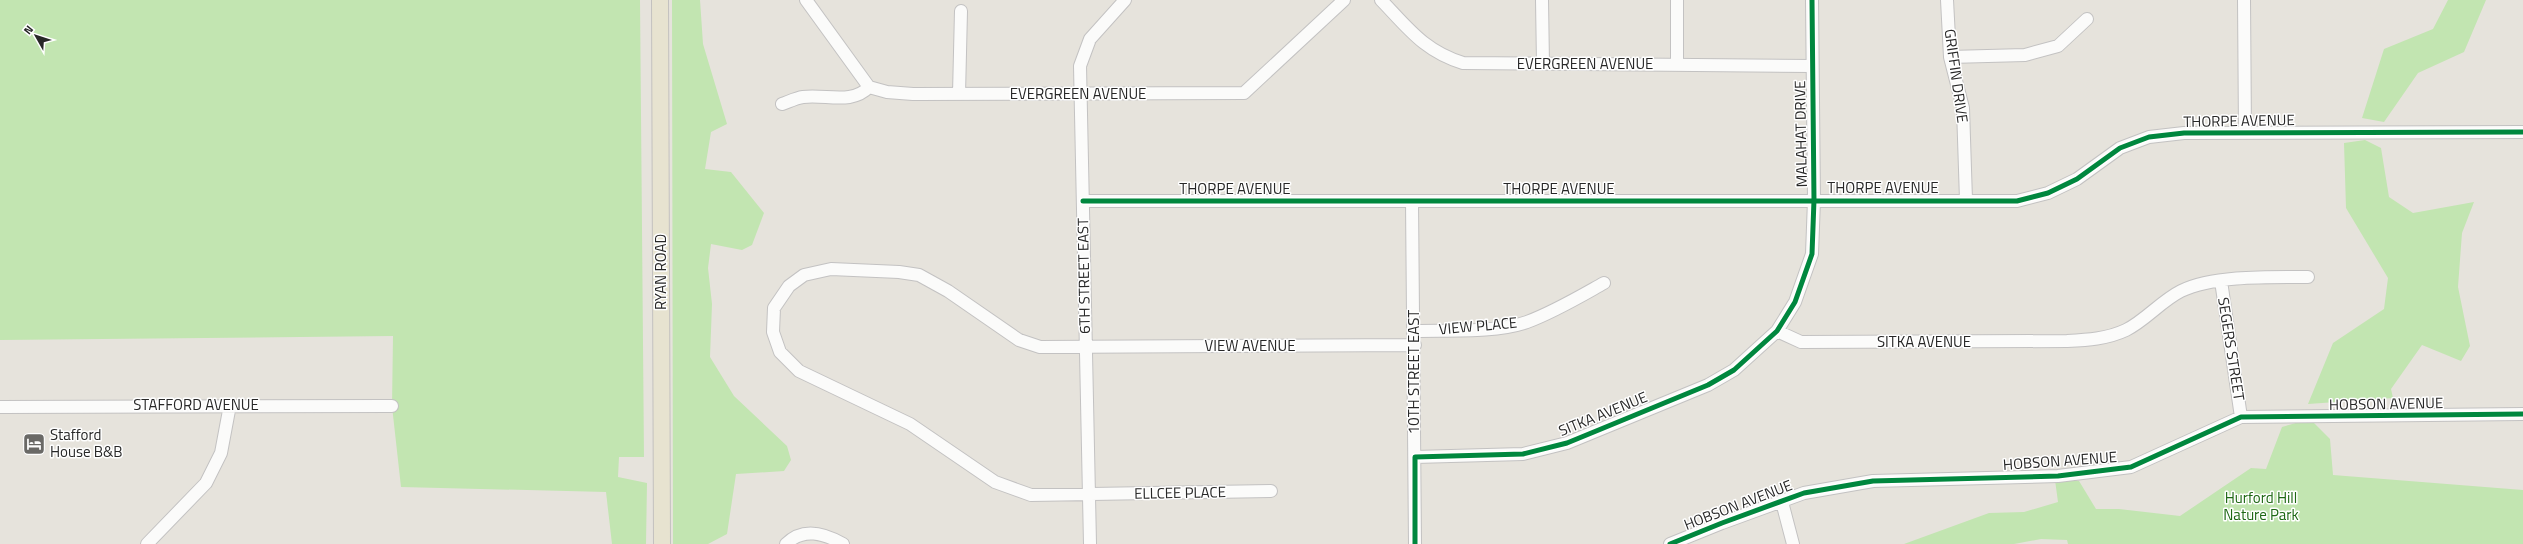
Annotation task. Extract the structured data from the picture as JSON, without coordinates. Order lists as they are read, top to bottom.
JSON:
{
  "streets": {
    "main road": ["RYAN ROAD"],
    "street": [
      "EVERGREEN AVENUE",
      "GRIFFIN DRIVE",
      "THORPE AVENUE",
      "MALAHAT DRIVE",
      "6TH STREET EAST",
      "VIEW PLACE",
      "SITKA AVENUE",
      "VIEW AVENUE",
      "SEGERS STREET",
      "10TH STREET EAST",
      "HOBSON AVENUE",
      "STAFFORD AVENUE",
      "ELLCEE PLACE"
    ]
  },
  "crossings": [
    ["EVERGREEN AVENUE", "MALAHAT DRIVE"],
    ["EVERGREEN AVENUE", "6TH STREET EAST"],
    ["GRIFFIN DRIVE", "THORPE AVENUE"],
    ["THORPE AVENUE", "MALAHAT DRIVE"],
    ["THORPE AVENUE", "6TH STREET EAST"],
    ["THORPE AVENUE", "10TH STREET EAST"],
    ["MALAHAT DRIVE", "SITKA AVENUE"],
    ["6TH STREET EAST", "VIEW AVENUE"],
    ["6TH STREET EAST", "ELLCEE PLACE"],
    ["VIEW PLACE", "10TH STREET EAST"],
    ["SITKA AVENUE", "SEGERS STREET"],
    ["SITKA AVENUE", "10TH STREET EAST"],
    ["VIEW AVENUE", "10TH STREET EAST"],
    ["VIEW AVENUE", "ELLCEE PLACE"],
    ["SEGERS STREET", "HOBSON AVENUE"]
  ],
  "parks": ["Hurford Hill Nature Park"],
  "places": {
    "hotel": ["Stafford House B&B"]
  },
  "north": "top left"
}
